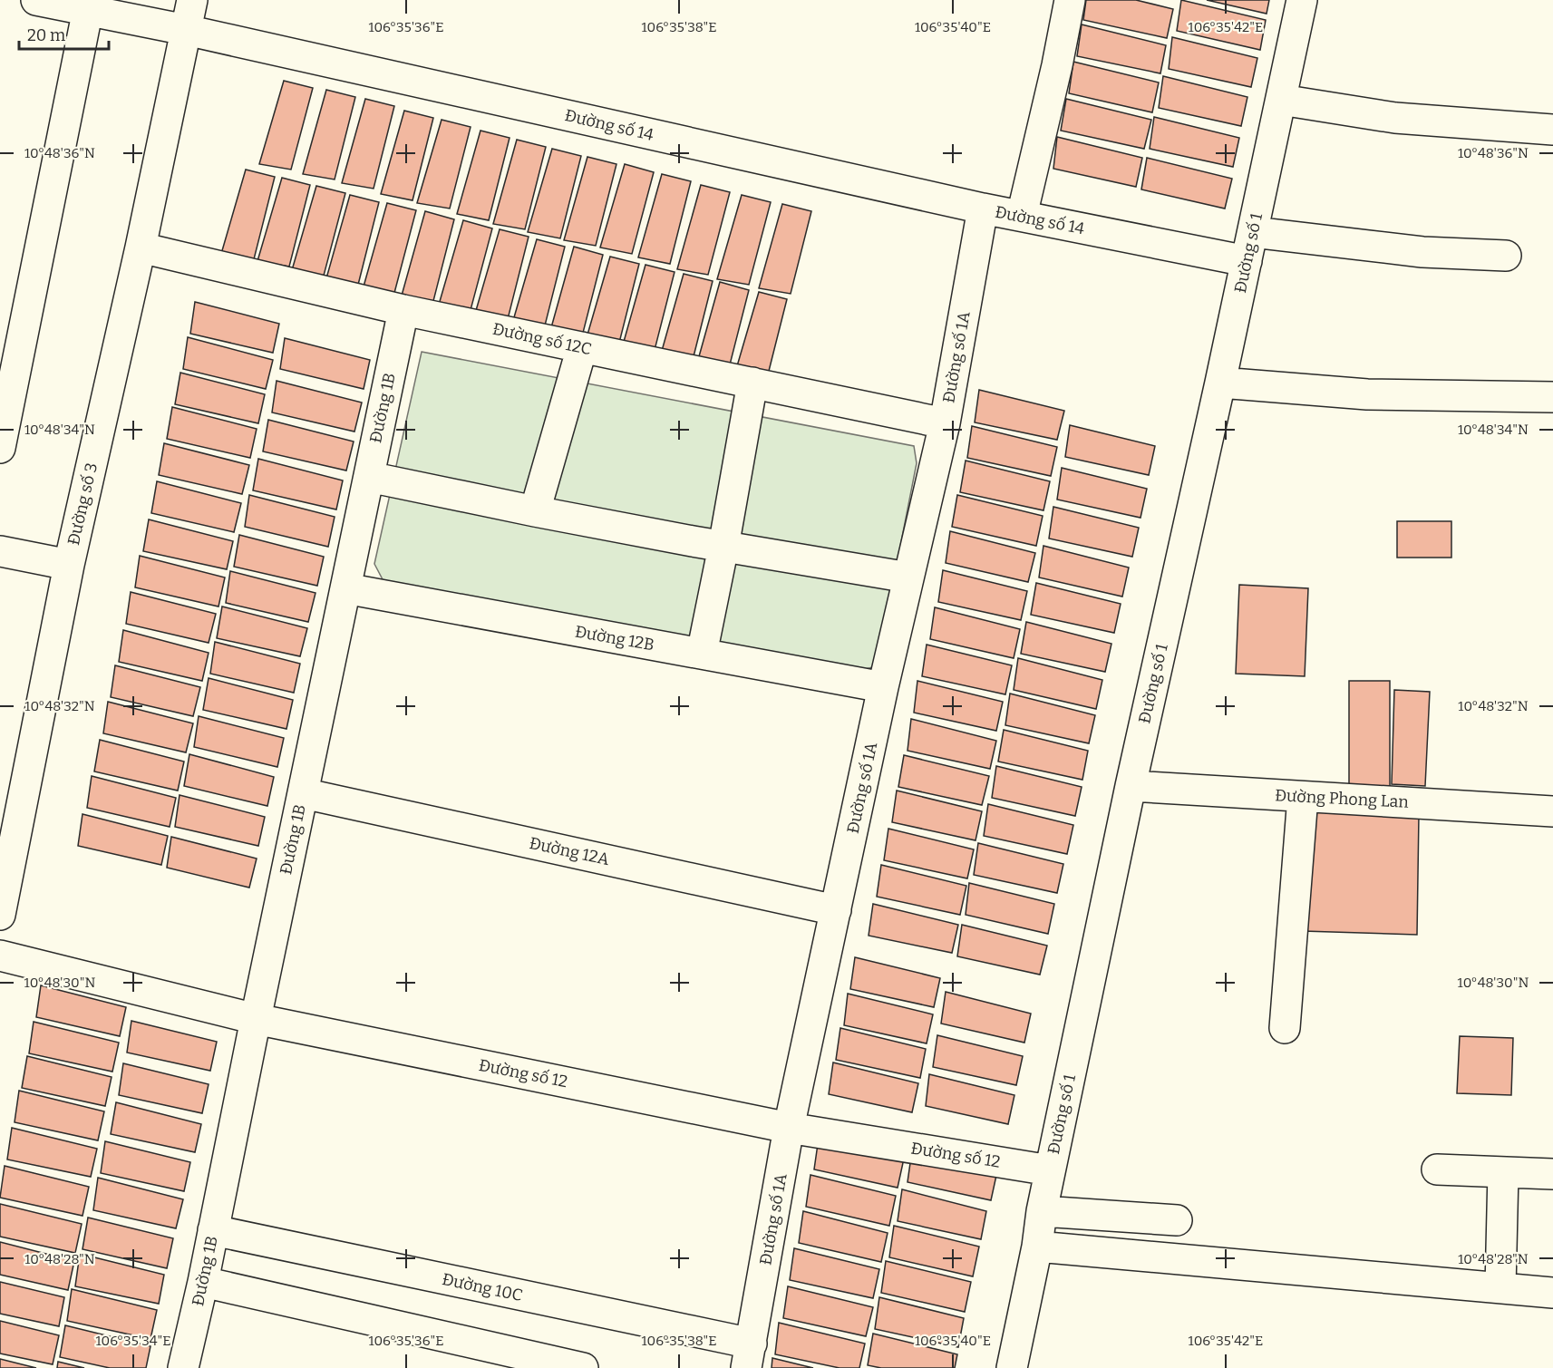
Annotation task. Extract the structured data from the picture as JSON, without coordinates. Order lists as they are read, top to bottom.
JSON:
{
  "streets": {
    "street": [
      "Đường số 14",
      "Đường số 1",
      "Đường số 12C",
      "Đường số 1A",
      "Đường 1B",
      "Đường số 3",
      "Đường 12B",
      "Đường Phong Lan",
      "Đường 12A",
      "Đường số 12",
      "Đường 10C"
    ]
  },
  "crossings": [
    ["Đường số 14", "Đường số 1"],
    ["Đường số 14", "Đường số 1A"],
    ["Đường số 14", "Đường số 3"],
    ["Đường số 1", "Đường Phong Lan"],
    ["Đường số 1", "Đường số 12"],
    ["Đường số 12C", "Đường số 1A"],
    ["Đường số 12C", "Đường 1B"],
    ["Đường số 12C", "Đường số 3"],
    ["Đường số 1A", "Đường 12B"],
    ["Đường số 1A", "Đường 12A"],
    ["Đường số 1A", "Đường số 12"],
    ["Đường số 1A", "Đường 10C"],
    ["Đường 1B", "Đường 12B"],
    ["Đường 1B", "Đường 12A"],
    ["Đường 1B", "Đường số 12"],
    ["Đường 1B", "Đường 10C"]
  ],
  "scale_bar": "20 m",
  "coordinates": [
    "106°35'36\"E",
    "106°35'38\"E",
    "106°35'40\"E",
    "106°35'42\"E",
    "10°48'36\"N",
    "10°48'34\"N",
    "10°48'32\"N",
    "10°48'30\"N",
    "10°48'28\"N",
    "106°35'34\"E"
  ]
}
